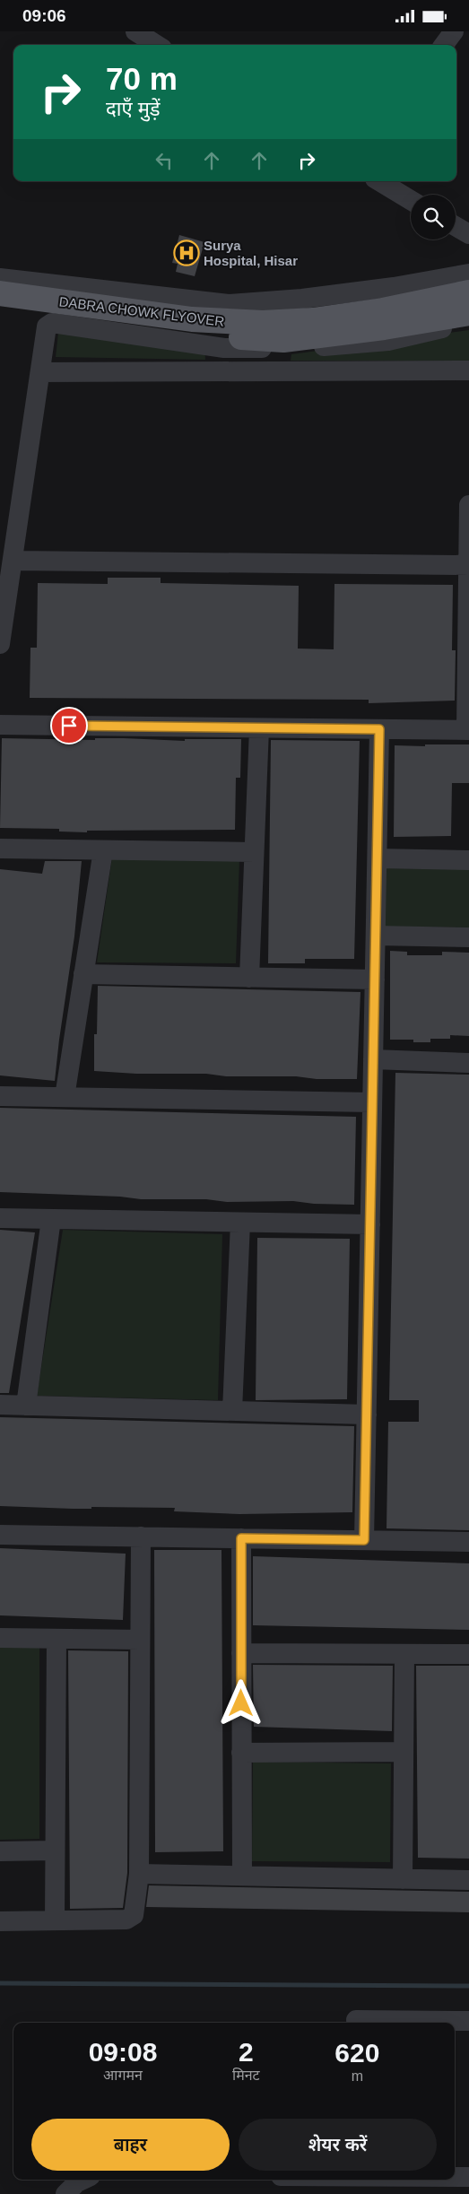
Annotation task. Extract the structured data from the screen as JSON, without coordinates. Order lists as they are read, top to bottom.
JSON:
{
  "streets": {
    "main road": ["DABRA CHOWK FLYOVER"]
  },
  "places": {
    "hospital": ["Surya Hospital, Hisar"]
  },
  "page": {
    "status": "09:06",
    "turn": ["70 m", "दाएँ मुड़ें"],
    "eta": [
      "09:08",
      "आगमन",
      "2",
      "मिनट",
      "620",
      "m"
    ],
    "buttons": ["बाहर", "शेयर करें"]
  }
}
